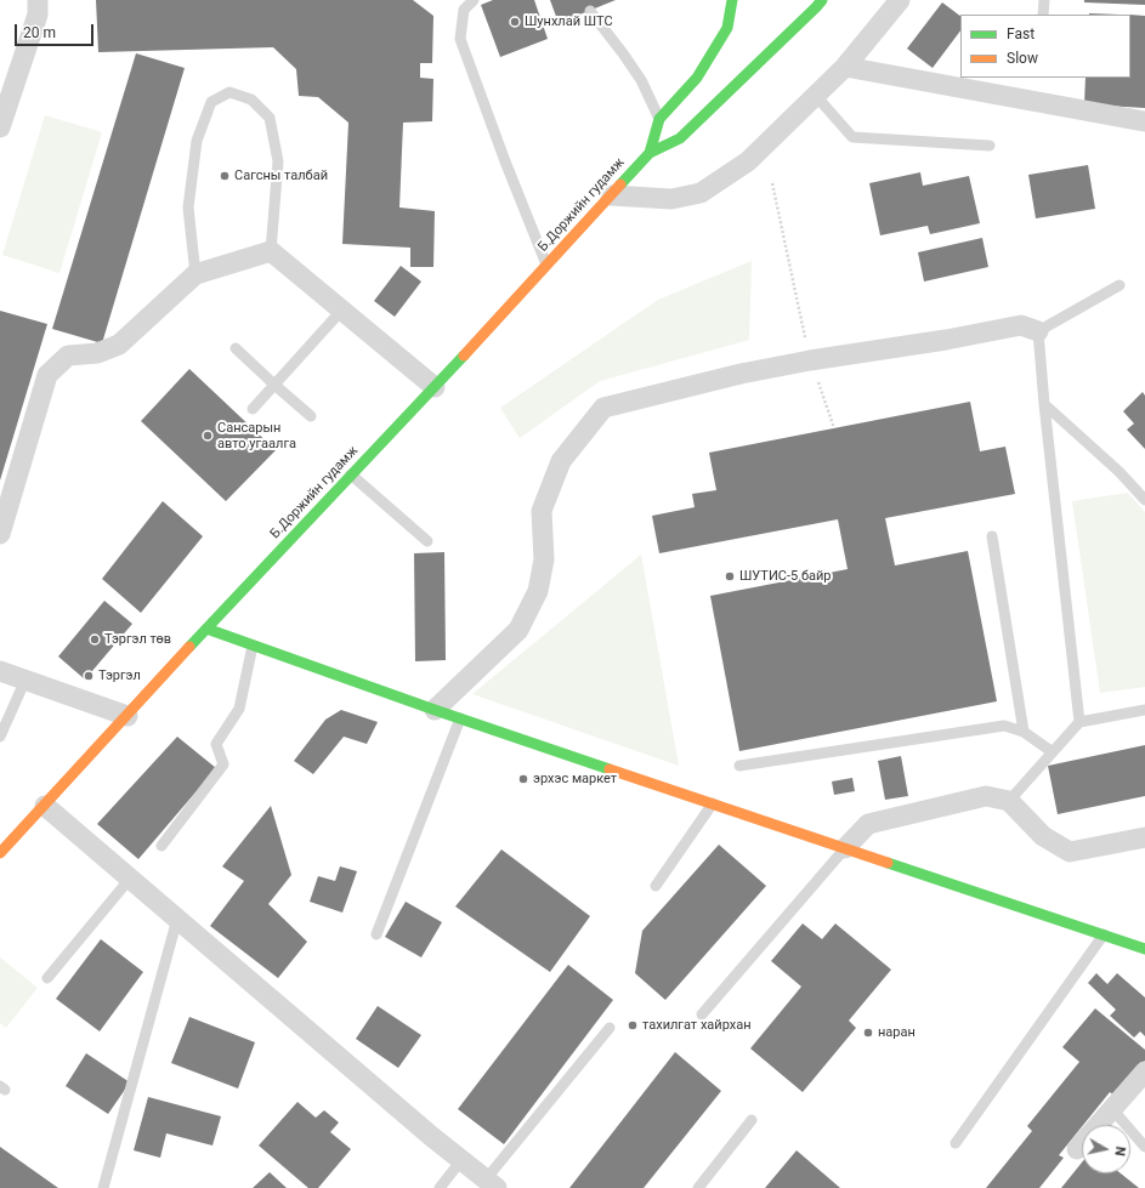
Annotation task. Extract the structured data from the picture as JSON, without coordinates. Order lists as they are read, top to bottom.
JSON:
{
  "streets": {
    "main road": ["Б.Доржийн гудамж"]
  },
  "places": [
    "Шунхлай ШТС",
    "Сагсны талбай",
    "Cансарын авто угаалга",
    "ШУТИС-5 байр",
    "Тэргэл төв",
    "Тэргэл",
    "эрхэс маркет",
    "тахилгат хайрхан",
    "наран"
  ],
  "legend": ["Fast", "Slow"],
  "scale_bar": "20 m",
  "north": "right"
}
